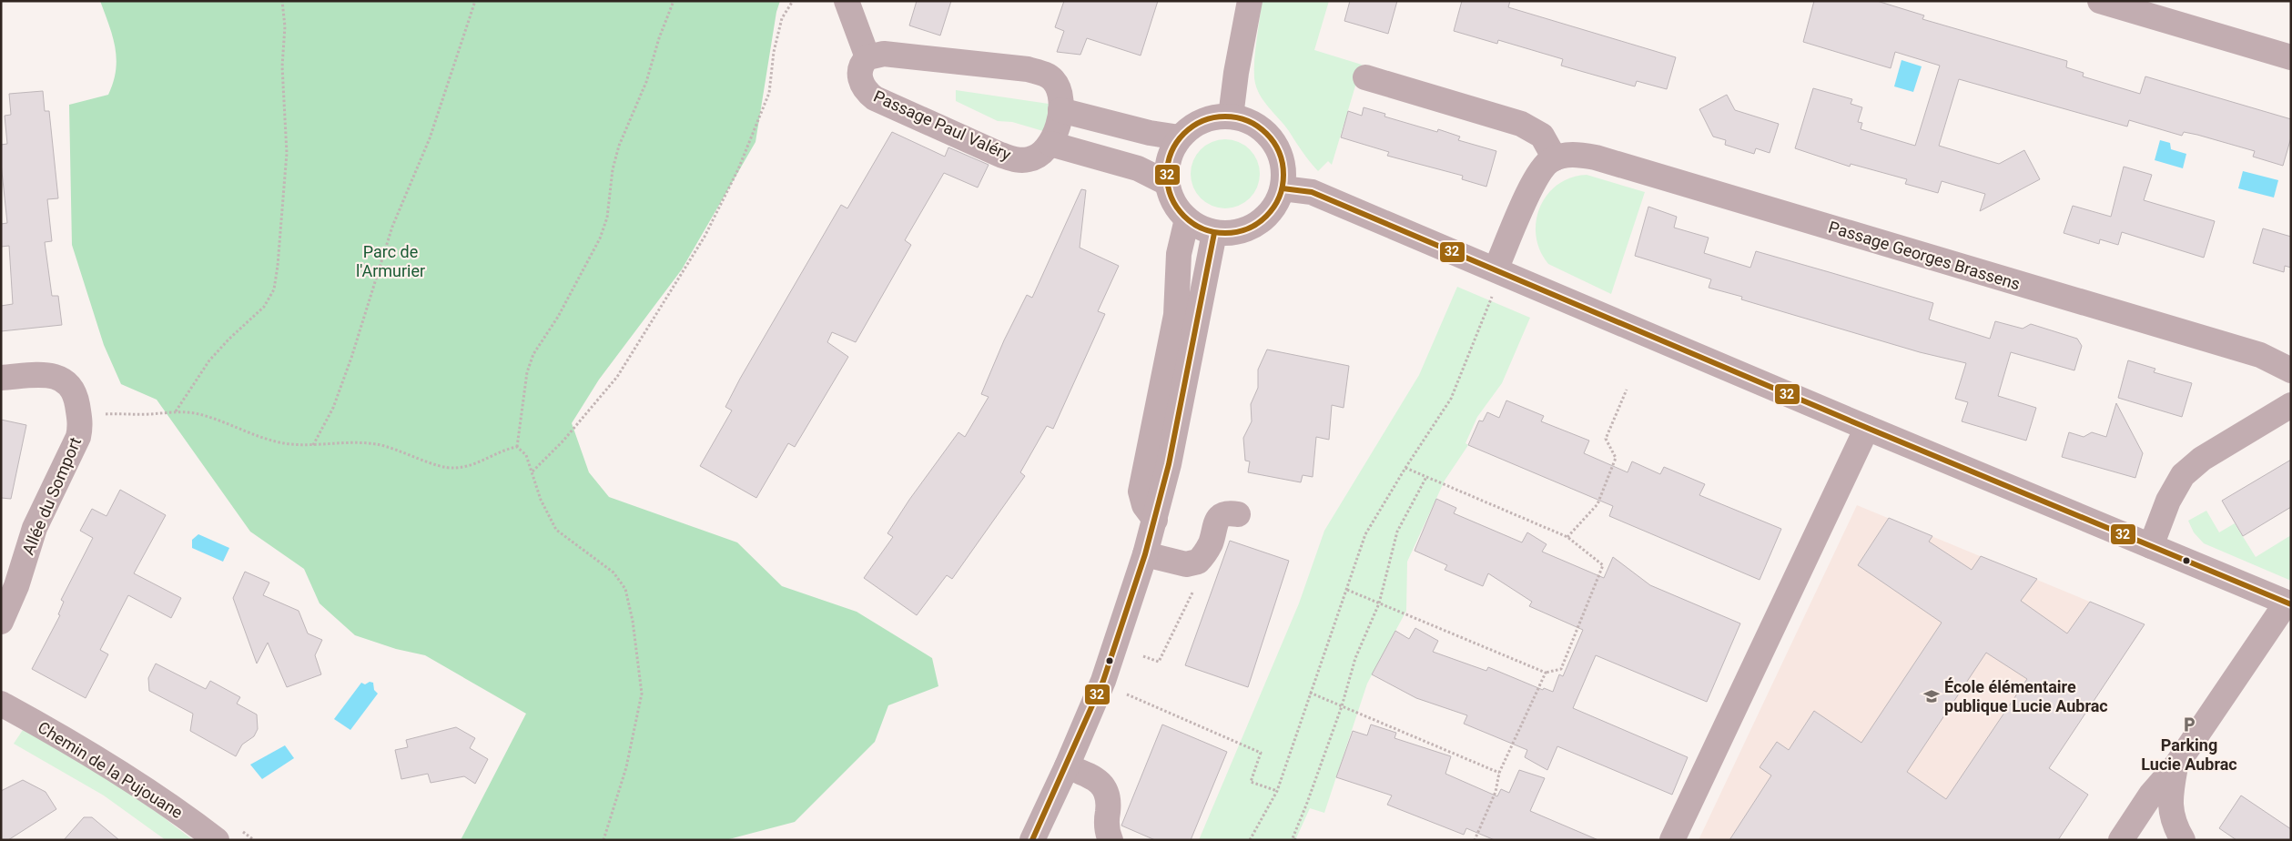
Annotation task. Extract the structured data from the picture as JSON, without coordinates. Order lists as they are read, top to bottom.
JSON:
{
  "streets": {
    "street": [
      "Passage Paul Valéry",
      "Passage Georges Brassens",
      "Allée du Somport",
      "Chemin de la Pujouane"
    ]
  },
  "parks": ["Parc de l'Armurier"],
  "places": {
    "school or university": ["École élémentaire publique Lucie Aubrac"],
    "parking": ["Parking Lucie Aubrac"]
  },
  "lines": ["transit line 32"]
}
